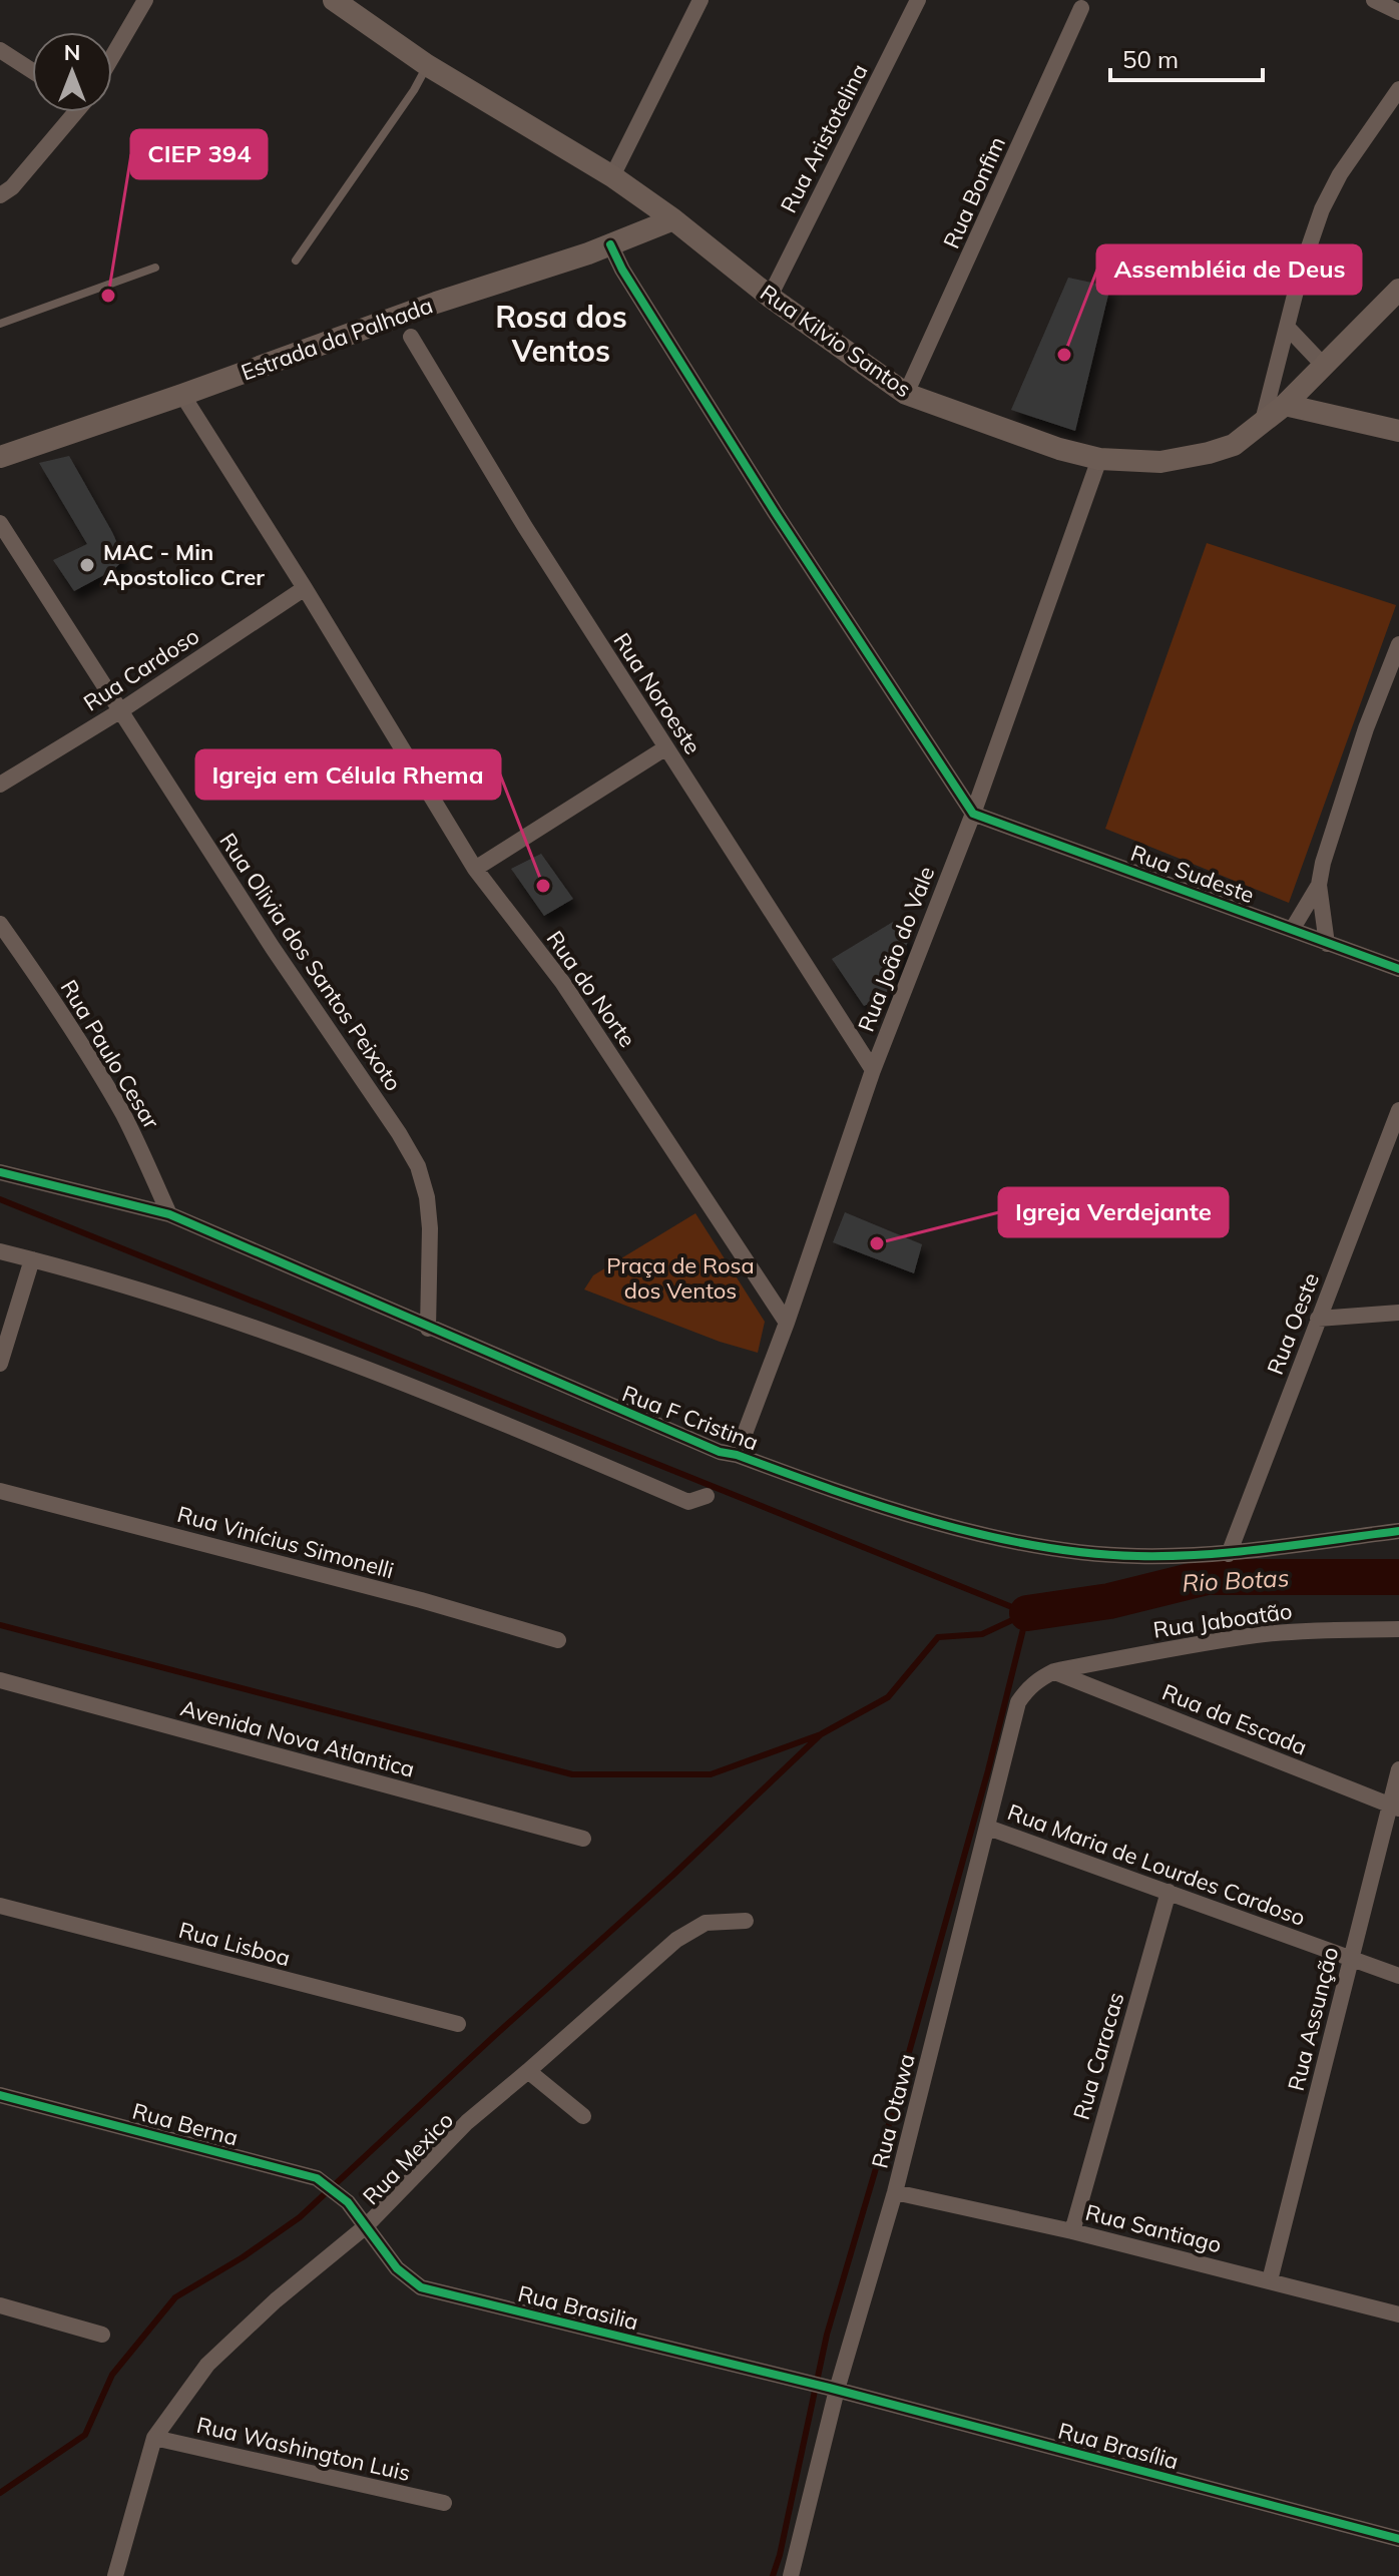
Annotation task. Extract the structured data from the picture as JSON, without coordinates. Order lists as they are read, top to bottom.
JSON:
{
  "streets": {
    "main road": ["Estrada da Palhada", "Rua Kilvio Santos"],
    "street": [
      "Rua Aristotelina",
      "Rua Bonfim",
      "Rua Cardoso",
      "Rua Noroeste",
      "Rua Sudeste",
      "Rua João do Vale",
      "Rua Olivia dos Santos Peixoto",
      "Rua do Norte",
      "Rua Paulo Cesar",
      "Rua Oeste",
      "Rua F Cristina",
      "Rua Vinícius Simonelli",
      "Rua Jaboatão",
      "Rua da Escada",
      "Avenida Nova Atlantica",
      "Rua Maria de Lourdes Cardoso",
      "Rua Lisboa",
      "Rua Assunção",
      "Rua Caracas",
      "Rua Otawa",
      "Rua Berna",
      "Rua Mexico",
      "Rua Santiago",
      "Rua Brasilia",
      "Rua Brasília",
      "Rua Washington Luis"
    ]
  },
  "crossings": [
    ["Rua Aristotelina", "Rua Kilvio Santos"],
    ["Rua Bonfim", "Rua Kilvio Santos"],
    ["Estrada da Palhada", "Rua Kilvio Santos"],
    ["Estrada da Palhada", "Rua do Norte"],
    ["Rua Kilvio Santos", "Rua João do Vale"],
    ["Rua Cardoso", "Rua Olivia dos Santos Peixoto"],
    ["Rua Cardoso", "Rua do Norte"],
    ["Rua Noroeste", "Rua João do Vale"],
    ["Rua Sudeste", "Rua João do Vale"],
    ["Rua João do Vale", "Rua do Norte"],
    ["Rua João do Vale", "Rua F Cristina"],
    ["Rua Olivia dos Santos Peixoto", "Rua F Cristina"],
    ["Rua Paulo Cesar", "Rua F Cristina"],
    ["Rua Oeste", "Rua F Cristina"],
    ["Rua Jaboatão", "Rua da Escada"],
    ["Rua Jaboatão", "Rua Otawa"],
    ["Rua da Escada", "Rua Assunção"],
    ["Rua da Escada", "Rua Otawa"],
    ["Rua Maria de Lourdes Cardoso", "Rua Assunção"],
    ["Rua Maria de Lourdes Cardoso", "Rua Caracas"],
    ["Rua Maria de Lourdes Cardoso", "Rua Otawa"],
    ["Rua Assunção", "Rua Santiago"],
    ["Rua Caracas", "Rua Santiago"],
    ["Rua Otawa", "Rua Santiago"],
    ["Rua Otawa", "Rua Brasilia"],
    ["Rua Otawa", "Rua Brasília"],
    ["Rua Berna", "Rua Brasilia"],
    ["Rua Mexico", "Rua Brasilia"],
    ["Rua Mexico", "Rua Washington Luis"],
    ["Rua Brasilia", "Rua Brasília"]
  ],
  "districts": ["Rosa dos Ventos"],
  "water": ["Rio Botas"],
  "parks": ["Praça de Rosa dos Ventos"],
  "places": [
    "CIEP 394",
    "Assembléia de Deus",
    "MAC - Min Apostolico Crer",
    "Igreja em Célula Rhema",
    "Igreja Verdejante"
  ],
  "scale_bar": "50 m",
  "north": "top"
}
